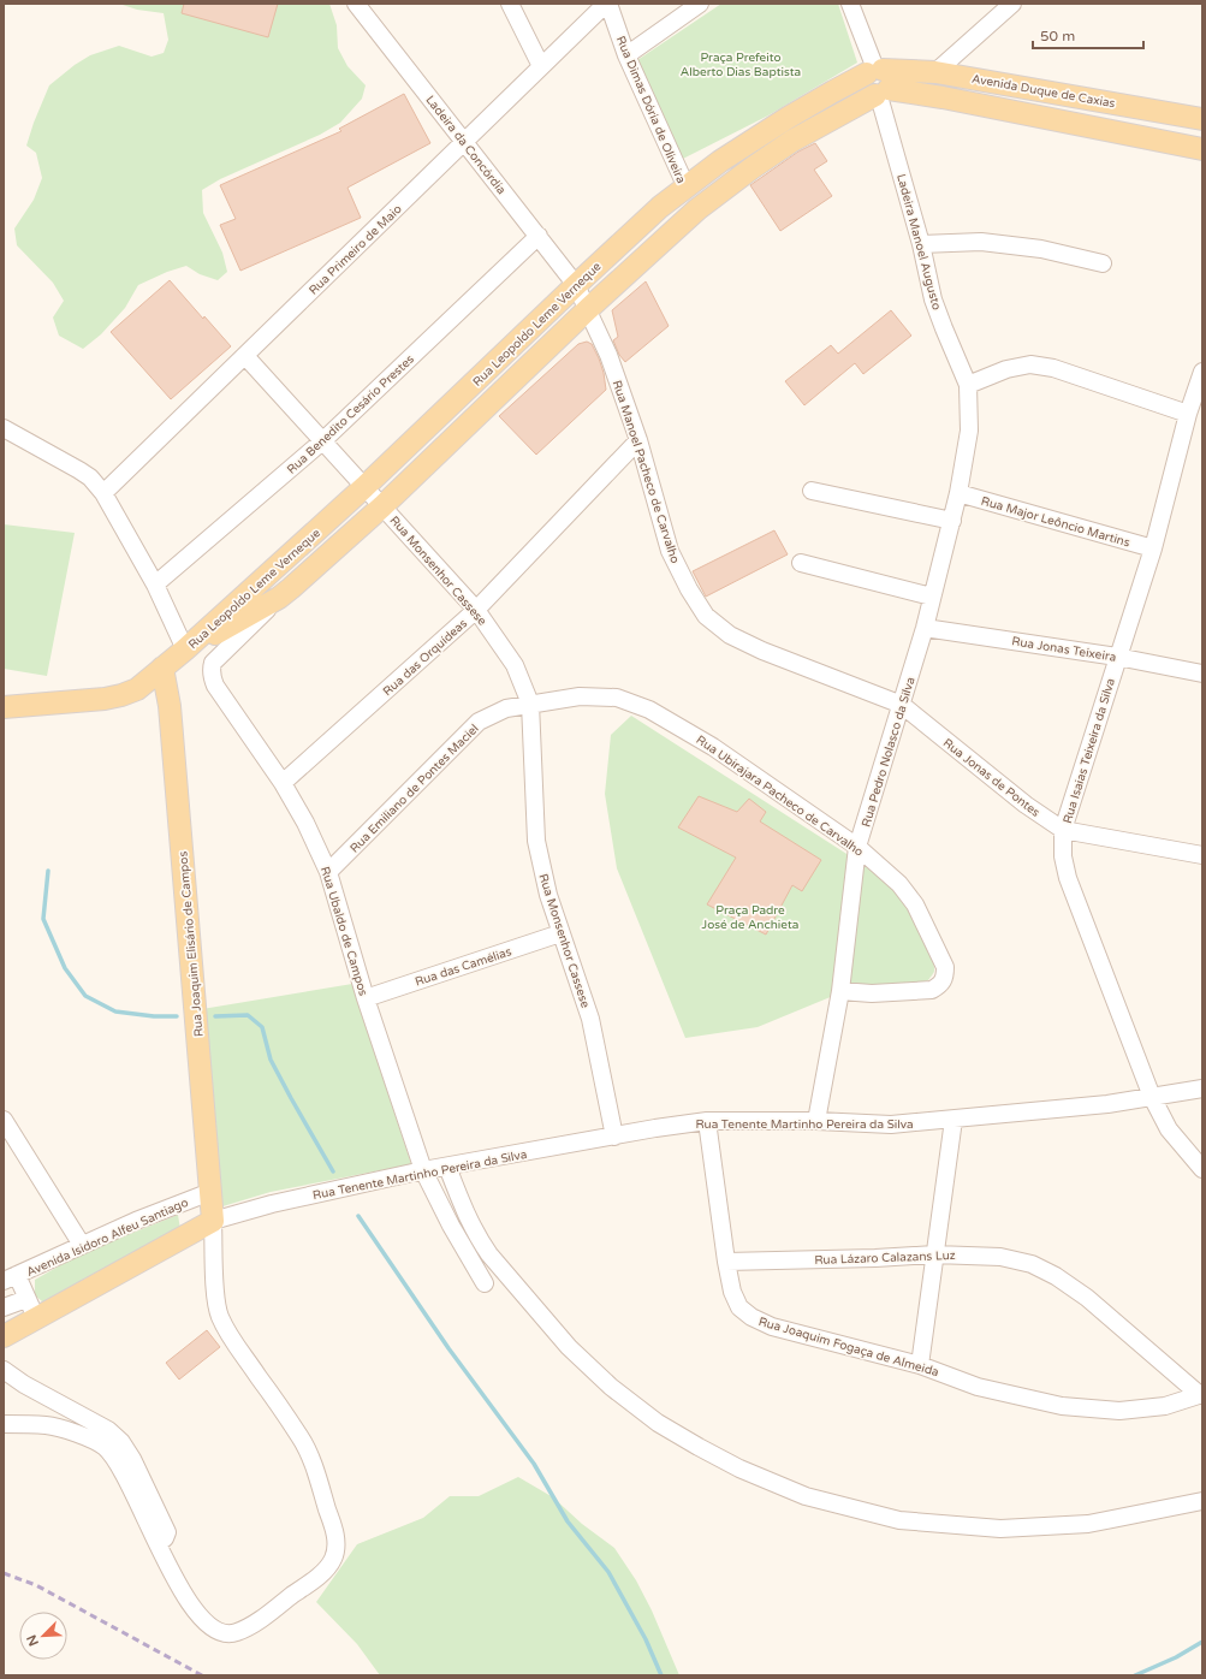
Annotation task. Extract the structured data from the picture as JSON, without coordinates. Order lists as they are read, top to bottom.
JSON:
{
  "streets": {
    "main road": ["Avenida Duque de Caxias", "Rua Leopoldo Leme Verneque", "Rua Joaquim Elisário de Campos"],
    "street": [
      "Rua Dimas Dória de Oliveira",
      "Ladeira da Concórdia",
      "Ladeira Manoel Augusto",
      "Rua Primeiro de Maio",
      "Rua Benedito Cesário Prestes",
      "Rua Manoel Pacheco de Carvalho",
      "Rua Major Leôncio Martins",
      "Rua Monsenhor Cassese",
      "Rua Jonas Teixeira",
      "Rua das Orquídeas",
      "Rua Isaias Teixeira da Silva",
      "Rua Pedro Nolasco da Silva",
      "Rua Jonas de Pontes",
      "Rua Emiliano de Pontes Maciel",
      "Rua Ubirajara Pacheco de Carvalho",
      "Rua Ubaldo de Campos",
      "Rua das Camélias",
      "Rua Tenente Martinho Pereira da Silva",
      "Avenida Isidoro Alfeu Santiago",
      "Rua Lázaro Calazans Luz",
      "Rua Joaquim Fogaça de Almeida"
    ]
  },
  "crossings": [
    ["Avenida Duque de Caxias", "Ladeira Manoel Augusto"],
    ["Avenida Duque de Caxias", "Rua Leopoldo Leme Verneque"],
    ["Rua Dimas Dória de Oliveira", "Rua Primeiro de Maio"],
    ["Rua Dimas Dória de Oliveira", "Rua Leopoldo Leme Verneque"],
    ["Ladeira da Concórdia", "Rua Primeiro de Maio"],
    ["Ladeira da Concórdia", "Rua Leopoldo Leme Verneque"],
    ["Ladeira da Concórdia", "Rua Benedito Cesário Prestes"],
    ["Ladeira da Concórdia", "Rua Manoel Pacheco de Carvalho"],
    ["Ladeira Manoel Augusto", "Rua Leopoldo Leme Verneque"],
    ["Ladeira Manoel Augusto", "Rua Pedro Nolasco da Silva"],
    ["Rua Primeiro de Maio", "Rua Monsenhor Cassese"],
    ["Rua Leopoldo Leme Verneque", "Rua Manoel Pacheco de Carvalho"],
    ["Rua Leopoldo Leme Verneque", "Rua Monsenhor Cassese"],
    ["Rua Leopoldo Leme Verneque", "Rua Ubaldo de Campos"],
    ["Rua Benedito Cesário Prestes", "Rua Monsenhor Cassese"],
    ["Rua Manoel Pacheco de Carvalho", "Rua das Orquídeas"],
    ["Rua Manoel Pacheco de Carvalho", "Rua Pedro Nolasco da Silva"],
    ["Rua Manoel Pacheco de Carvalho", "Rua Jonas de Pontes"],
    ["Rua Major Leôncio Martins", "Rua Isaias Teixeira da Silva"],
    ["Rua Major Leôncio Martins", "Rua Pedro Nolasco da Silva"],
    ["Rua Monsenhor Cassese", "Rua das Orquídeas"],
    ["Rua Monsenhor Cassese", "Rua Emiliano de Pontes Maciel"],
    ["Rua Monsenhor Cassese", "Rua Ubirajara Pacheco de Carvalho"],
    ["Rua Monsenhor Cassese", "Rua das Camélias"],
    ["Rua Monsenhor Cassese", "Rua Tenente Martinho Pereira da Silva"],
    ["Rua Jonas Teixeira", "Rua Isaias Teixeira da Silva"],
    ["Rua Jonas Teixeira", "Rua Pedro Nolasco da Silva"],
    ["Rua das Orquídeas", "Rua Ubaldo de Campos"],
    ["Rua Isaias Teixeira da Silva", "Rua Jonas de Pontes"],
    ["Rua Isaias Teixeira da Silva", "Rua Tenente Martinho Pereira da Silva"],
    ["Rua Pedro Nolasco da Silva", "Rua Jonas de Pontes"],
    ["Rua Pedro Nolasco da Silva", "Rua Ubirajara Pacheco de Carvalho"],
    ["Rua Pedro Nolasco da Silva", "Rua Tenente Martinho Pereira da Silva"],
    ["Rua Emiliano de Pontes Maciel", "Rua Ubirajara Pacheco de Carvalho"],
    ["Rua Emiliano de Pontes Maciel", "Rua Ubaldo de Campos"],
    ["Rua Ubaldo de Campos", "Rua das Camélias"],
    ["Rua Ubaldo de Campos", "Rua Tenente Martinho Pereira da Silva"],
    ["Rua Joaquim Elisário de Campos", "Rua Tenente Martinho Pereira da Silva"],
    ["Rua Joaquim Elisário de Campos", "Avenida Isidoro Alfeu Santiago"],
    ["Rua Tenente Martinho Pereira da Silva", "Rua Joaquim Fogaça de Almeida"],
    ["Rua Lázaro Calazans Luz", "Rua Joaquim Fogaça de Almeida"]
  ],
  "parks": ["Praça Prefeito Alberto Dias Baptista", "Praça Padre José de Anchieta"],
  "scale_bar": "50 m",
  "north": "bottom left"
}
